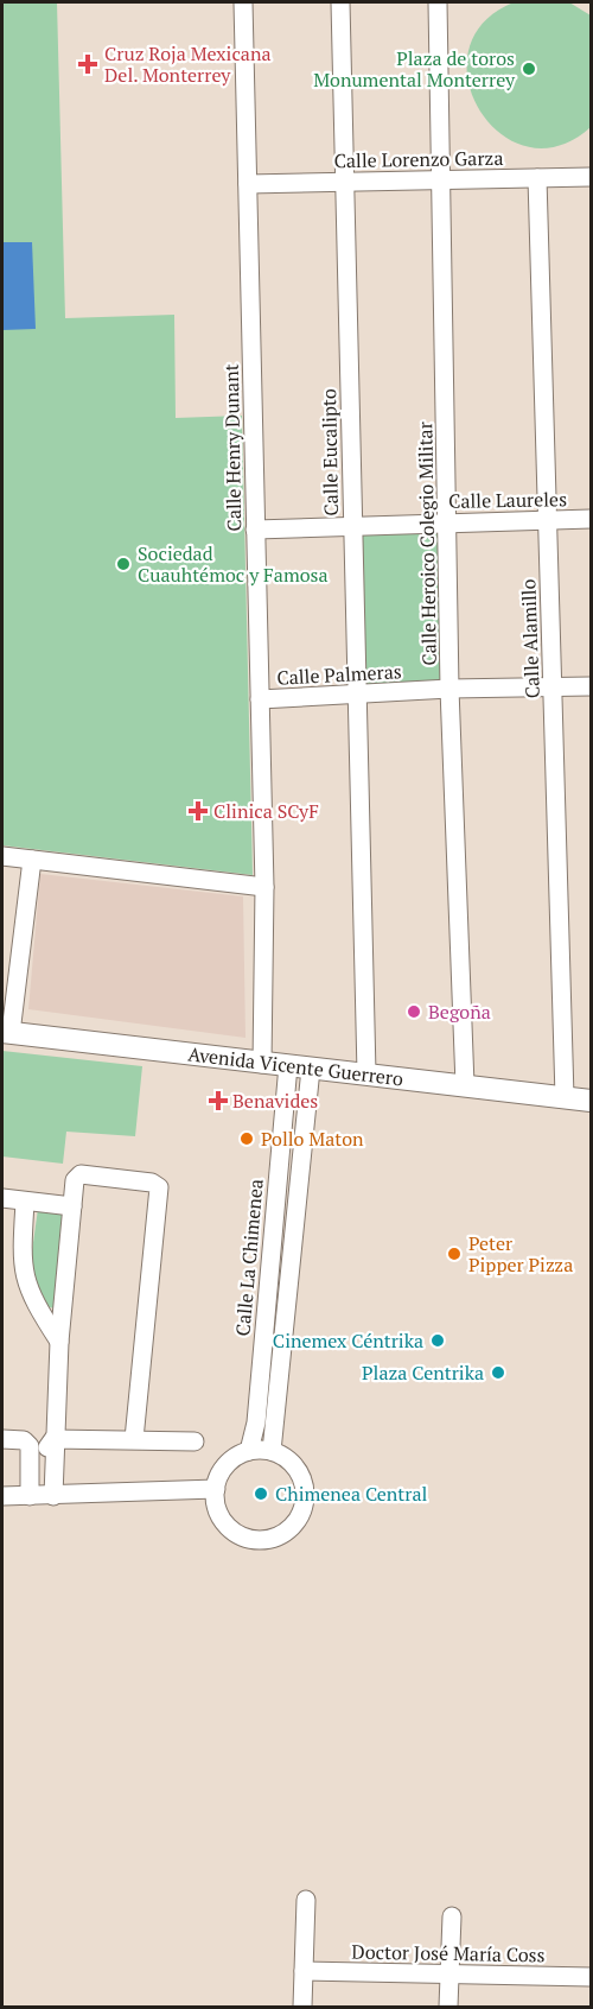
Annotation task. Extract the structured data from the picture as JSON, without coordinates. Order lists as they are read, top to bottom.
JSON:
{
  "streets": {
    "main road": ["Avenida Vicente Guerrero"],
    "street": [
      "Calle Lorenzo Garza",
      "Calle Henry Dunant",
      "Calle Eucalipto",
      "Calle Laureles",
      "Calle Heroico Colegio Militar",
      "Calle Alamillo",
      "Calle Palmeras",
      "Calle La Chimenea",
      "Doctor José María Coss"
    ]
  },
  "crossings": [
    ["Calle Lorenzo Garza", "Calle Henry Dunant"],
    ["Calle Lorenzo Garza", "Calle Eucalipto"],
    ["Calle Lorenzo Garza", "Calle Heroico Colegio Militar"],
    ["Calle Lorenzo Garza", "Calle Alamillo"],
    ["Calle Henry Dunant", "Calle Laureles"],
    ["Calle Henry Dunant", "Calle Palmeras"],
    ["Calle Henry Dunant", "Avenida Vicente Guerrero"],
    ["Calle Eucalipto", "Calle Laureles"],
    ["Calle Eucalipto", "Calle Palmeras"],
    ["Calle Eucalipto", "Avenida Vicente Guerrero"],
    ["Calle Laureles", "Calle Heroico Colegio Militar"],
    ["Calle Laureles", "Calle Alamillo"],
    ["Calle Heroico Colegio Militar", "Calle Palmeras"],
    ["Calle Heroico Colegio Militar", "Avenida Vicente Guerrero"],
    ["Calle Alamillo", "Calle Palmeras"],
    ["Calle Alamillo", "Avenida Vicente Guerrero"],
    ["Avenida Vicente Guerrero", "Calle La Chimenea"]
  ],
  "places": {
    "health": ["Cruz Roja Mexicana Del. Monterrey", "Clinica SCyF", "Benavides"],
    "other": [
      "Plaza de toros Monumental Monterrey",
      "Sociedad Cuauhtémoc y Famosa",
      "Begoña",
      "Pollo Maton",
      "Peter Pipper Pizza",
      "Cinemex Céntrika",
      "Plaza Centrika",
      "Chimenea Central"
    ]
  }
}
